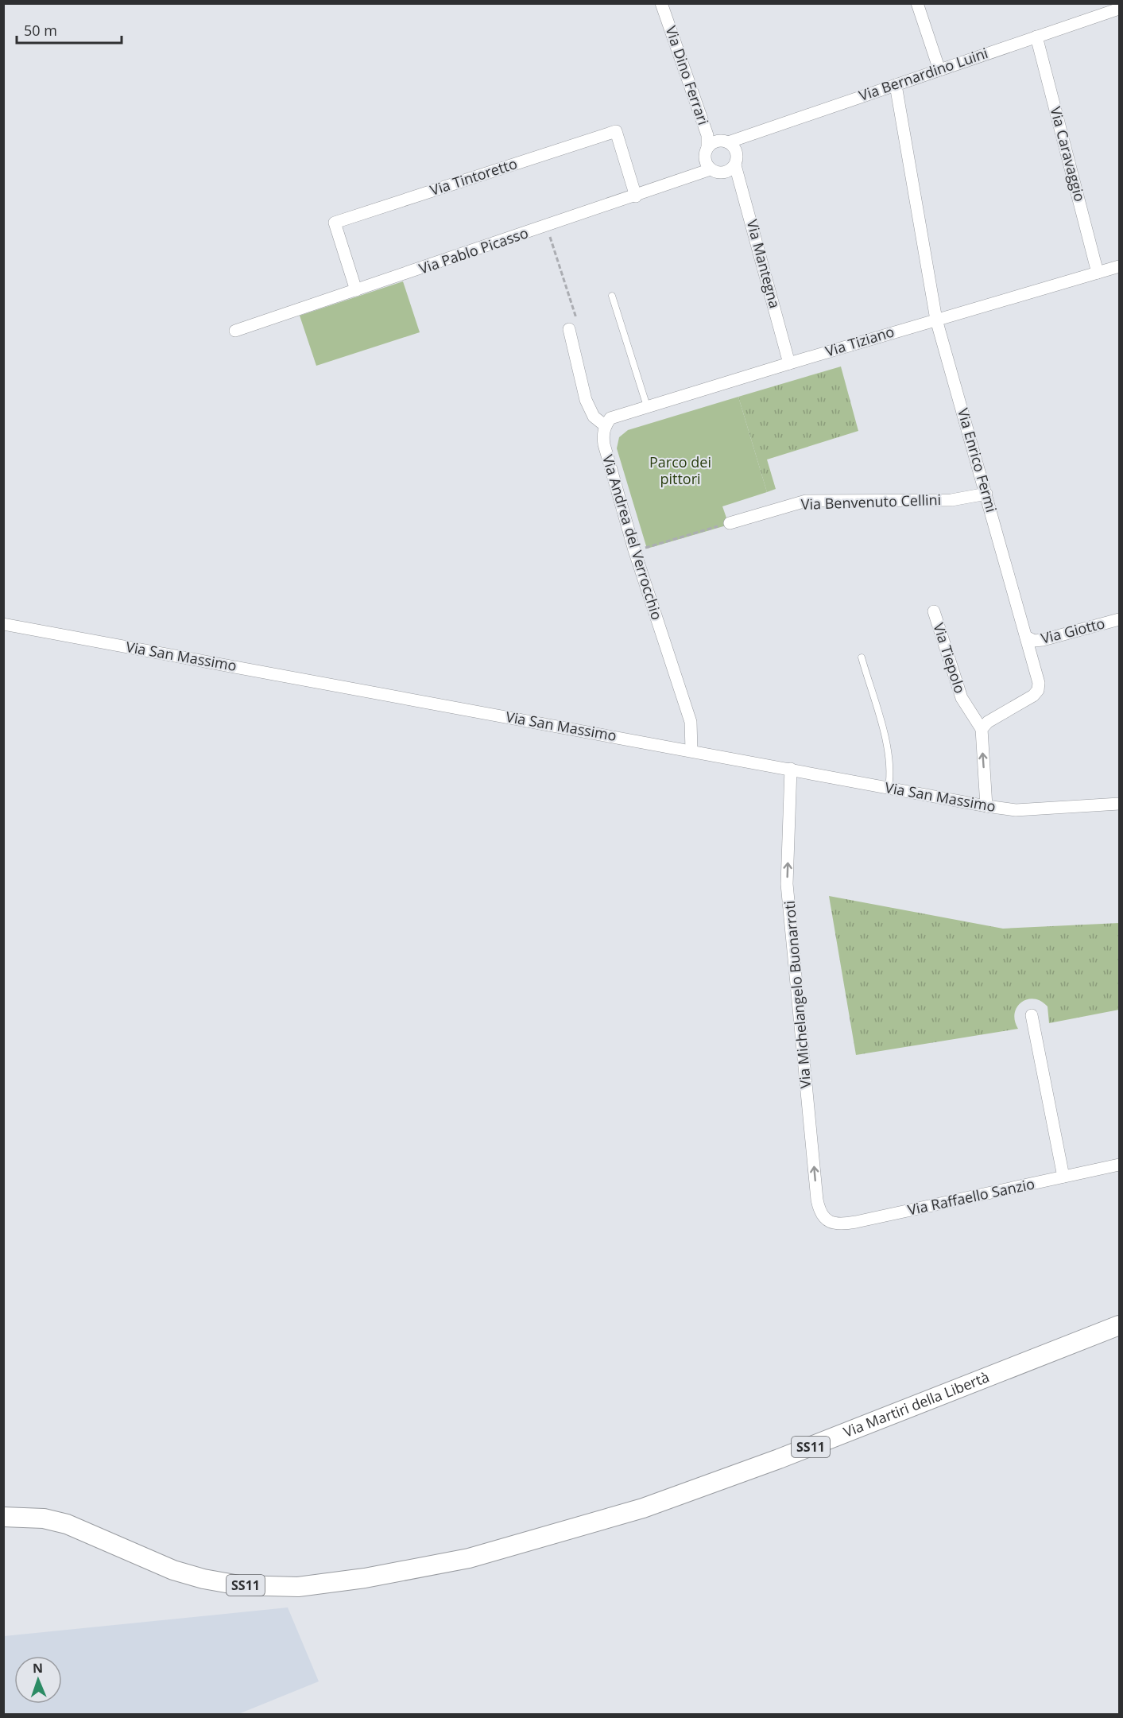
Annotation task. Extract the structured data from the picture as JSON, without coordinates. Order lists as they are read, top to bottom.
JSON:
{
  "streets": {
    "main road": ["Via Martiri della Libertà", "SS11"],
    "street": [
      "Via Bernardino Luini",
      "Via Dino Ferrari",
      "Via Caravaggio",
      "Via Tintoretto",
      "Via Pablo Picasso",
      "Via Mantegna",
      "Via Tiziano",
      "Via Enrico Fermi",
      "Via Benvenuto Cellini",
      "Via Andrea del Verrocchio",
      "Via Giotto",
      "Via San Massimo",
      "Via Tiepolo",
      "Via Michelangelo Buonarroti",
      "Via Raffaello Sanzio"
    ]
  },
  "crossings": [
    ["Via Bernardino Luini", "Via Dino Ferrari"],
    ["Via Bernardino Luini", "Via Caravaggio"],
    ["Via Bernardino Luini", "Via Pablo Picasso"],
    ["Via Bernardino Luini", "Via Mantegna"],
    ["Via Bernardino Luini", "Via Enrico Fermi"],
    ["Via Dino Ferrari", "Via Pablo Picasso"],
    ["Via Dino Ferrari", "Via Mantegna"],
    ["Via Caravaggio", "Via Tiziano"],
    ["Via Tintoretto", "Via Pablo Picasso"],
    ["Via Pablo Picasso", "Via Mantegna"],
    ["Via Mantegna", "Via Tiziano"],
    ["Via Tiziano", "Via Enrico Fermi"],
    ["Via Tiziano", "Via Andrea del Verrocchio"],
    ["Via Enrico Fermi", "Via Benvenuto Cellini"],
    ["Via Enrico Fermi", "Via Giotto"],
    ["Via Enrico Fermi", "Via Tiepolo"],
    ["Via Andrea del Verrocchio", "Via San Massimo"],
    ["Via San Massimo", "Via Michelangelo Buonarroti"],
    ["Via Michelangelo Buonarroti", "Via Raffaello Sanzio"]
  ],
  "one_way": ["Via Michelangelo Buonarroti"],
  "parks": ["Parco dei pittori"],
  "scale_bar": "50 m",
  "north": "top"
}
